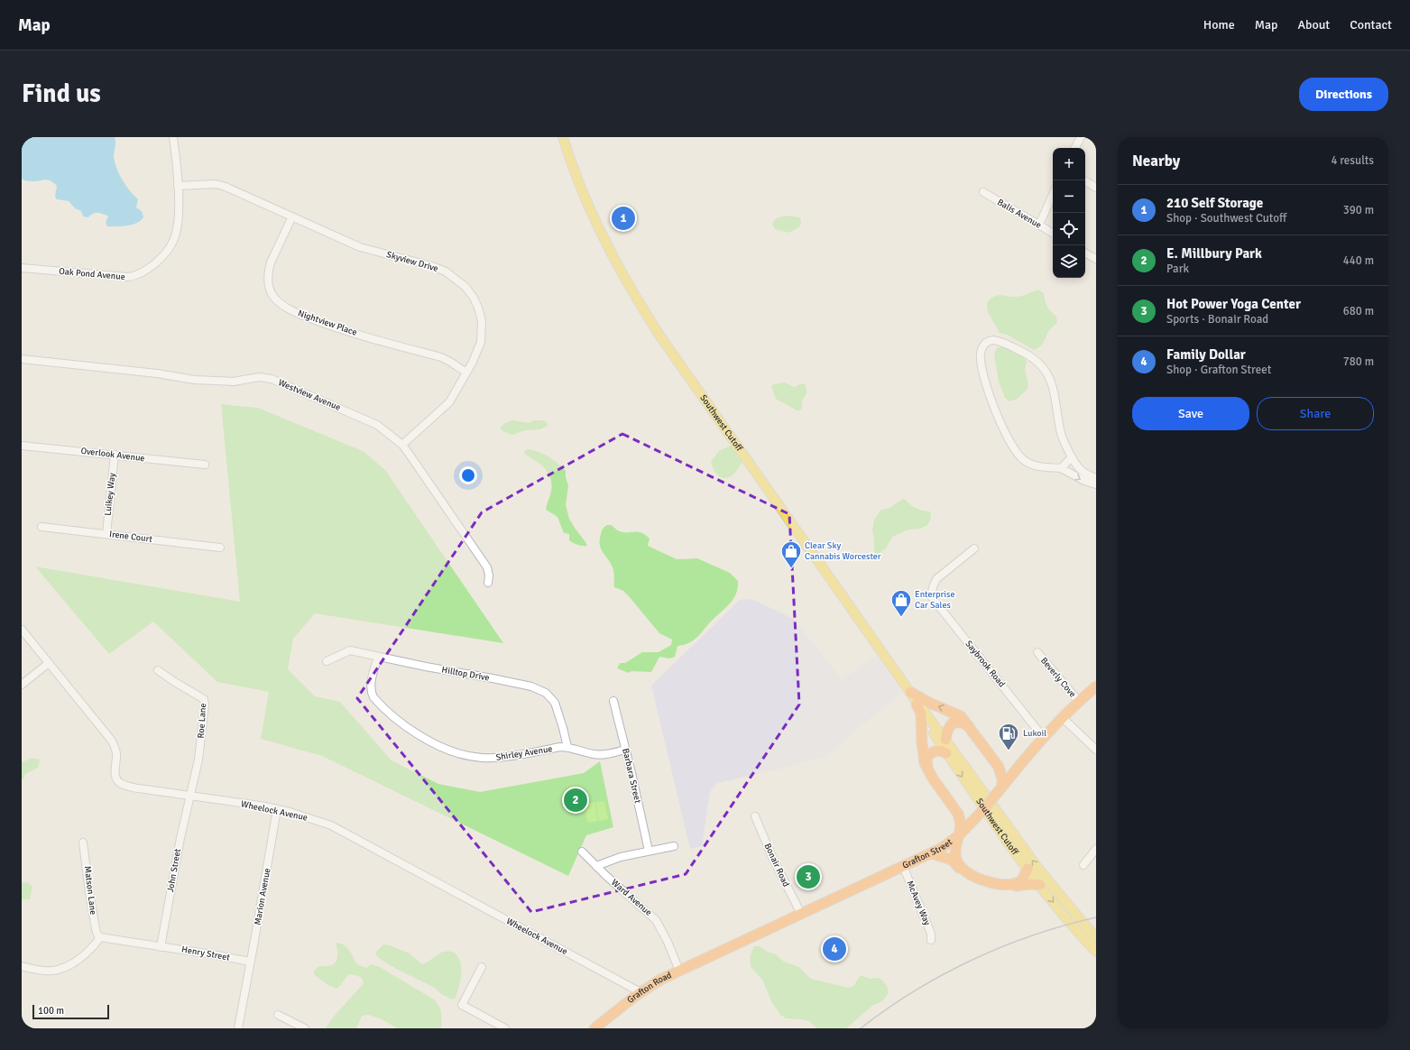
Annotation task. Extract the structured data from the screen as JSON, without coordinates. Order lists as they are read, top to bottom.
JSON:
{
  "streets": {
    "highway": ["Grafton Street", "Grafton Road"],
    "main road": ["Southwest Cutoff"],
    "street": [
      "Balis Avenue",
      "Skyview Drive",
      "Oak Pond Avenue",
      "Nightview Place",
      "Westview Avenue",
      "Overlook Avenue",
      "Luikey Way",
      "Irene Court",
      "Saybrook Road",
      "Hilltop Drive",
      "Beverly Cove",
      "Roe Lane",
      "Shirley Avenue",
      "Barbara Street",
      "Wheelock Avenue",
      "Bonair Road",
      "John Street",
      "Matson Lane",
      "Marion Avenue",
      "Ward Avenue",
      "McAvey Way",
      "Henry Street"
    ]
  },
  "crossings": [
    ["Skyview Drive", "Oak Pond Avenue"],
    ["Skyview Drive", "Nightview Place"],
    ["Skyview Drive", "Westview Avenue"],
    ["Overlook Avenue", "Luikey Way"],
    ["Luikey Way", "Irene Court"],
    ["Saybrook Road", "Grafton Street"],
    ["Hilltop Drive", "Shirley Avenue"],
    ["Beverly Cove", "Grafton Street"],
    ["Roe Lane", "Wheelock Avenue"],
    ["Roe Lane", "John Street"],
    ["Shirley Avenue", "Barbara Street"],
    ["Wheelock Avenue", "John Street"],
    ["Wheelock Avenue", "Marion Avenue"],
    ["Wheelock Avenue", "Grafton Road"],
    ["Grafton Street", "Bonair Road"],
    ["Grafton Street", "McAvey Way"],
    ["Grafton Street", "Grafton Road"],
    ["John Street", "Henry Street"],
    ["Matson Lane", "Henry Street"],
    ["Marion Avenue", "Henry Street"],
    ["Ward Avenue", "Grafton Road"]
  ],
  "places": {
    "shop": ["Clear Sky Cannabis Worcester", "Enterprise Car Sales"],
    "fuel station": ["Lukoil"]
  },
  "scale_bar": "100 m",
  "page": {
    "header": "Map",
    "nav": [
      "Home",
      "Map",
      "About",
      "Contact"
    ],
    "buttons": [
      "Directions",
      ["Save", "Share"]
    ],
    "title": "Find us",
    "heading": ["Nearby", "4 results"],
    "map_buttons": ["+", "−"],
    "list": [
      {
        "mark": "1",
        "name": "210 Self Storage",
        "note": "Shop · Southwest Cutoff",
        "value": "390 m"
      },
      {
        "mark": "2",
        "name": "E. Millbury Park",
        "note": "Park",
        "value": "440 m"
      },
      {
        "mark": "3",
        "name": "Hot Power Yoga Center",
        "note": "Sports · Bonair Road",
        "value": "680 m"
      },
      {
        "mark": "4",
        "name": "Family Dollar",
        "note": "Shop · Grafton Street",
        "value": "780 m"
      }
    ],
    "pins": [
      "1",
      "2",
      "3",
      "4"
    ],
    "scale": "100 m"
  }
}
